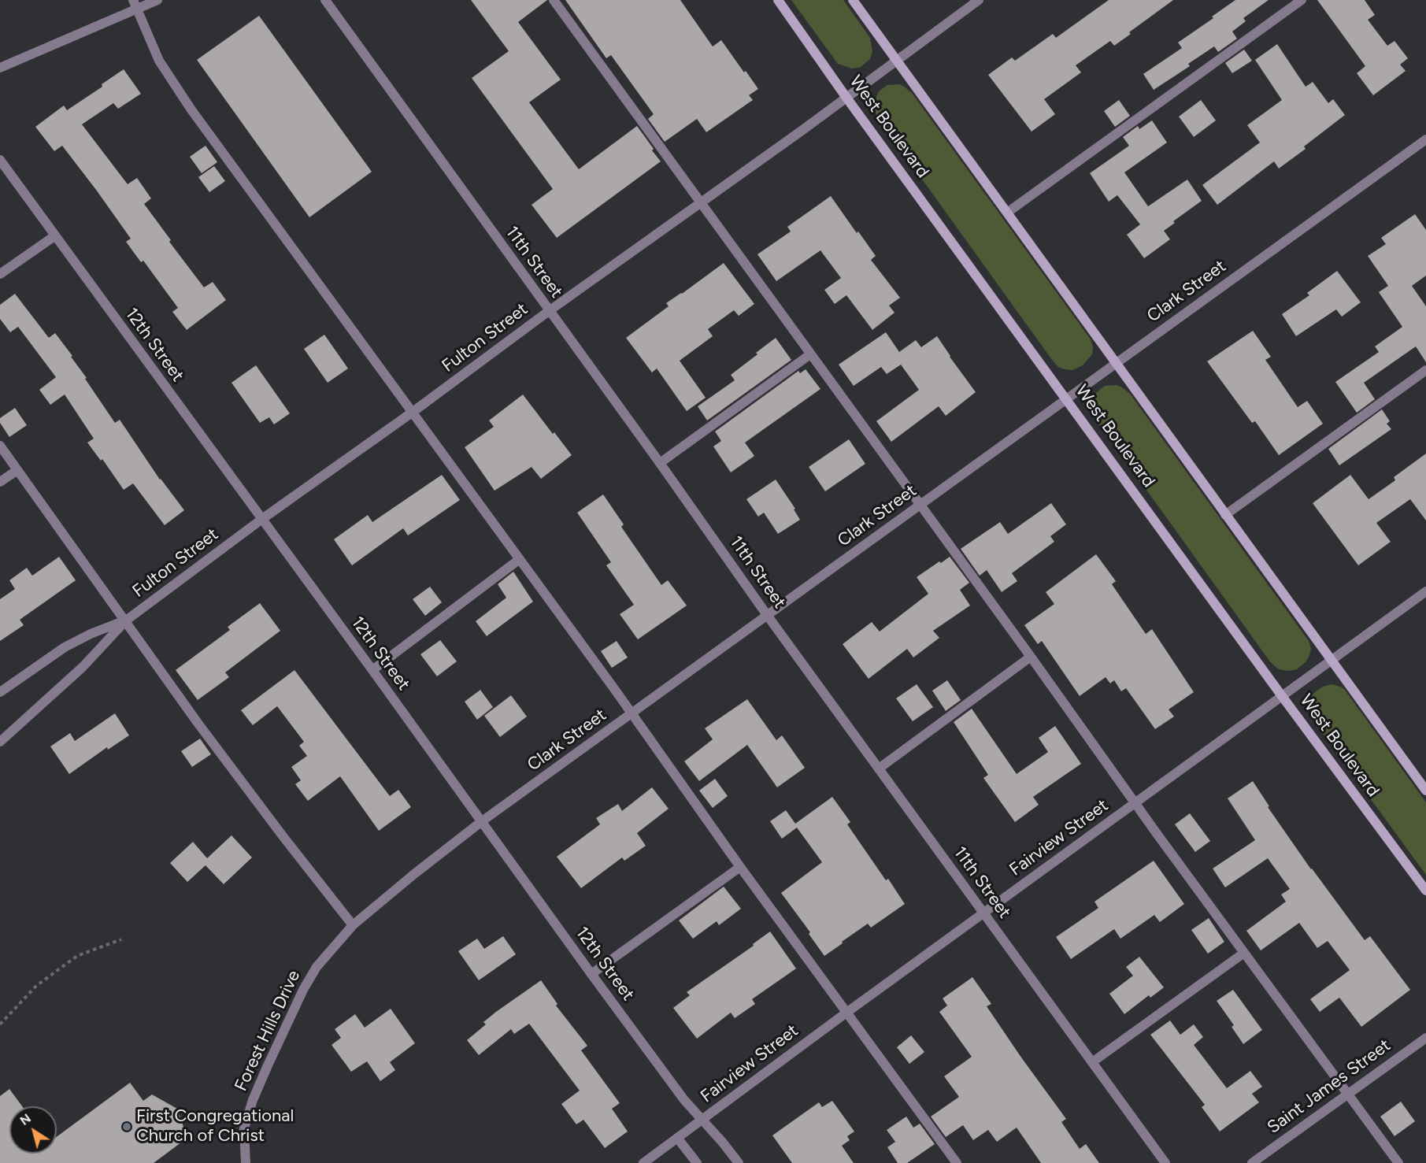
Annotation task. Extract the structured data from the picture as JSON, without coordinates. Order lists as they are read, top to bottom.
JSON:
{
  "streets": {
    "street": [
      "West Boulevard",
      "11th Street",
      "Clark Street",
      "Fulton Street",
      "12th Street",
      "Fairview Street",
      "Forest Hills Drive",
      "Saint James Street"
    ]
  },
  "crossings": [
    ["West Boulevard", "Clark Street"],
    ["West Boulevard", "Fulton Street"],
    ["West Boulevard", "Fairview Street"],
    ["11th Street", "Clark Street"],
    ["11th Street", "Fulton Street"],
    ["11th Street", "Fairview Street"],
    ["Clark Street", "12th Street"],
    ["Clark Street", "Forest Hills Drive"],
    ["Fulton Street", "12th Street"],
    ["12th Street", "Fairview Street"]
  ],
  "places": ["First Congregational Church of Christ"],
  "north": "top left"
}
